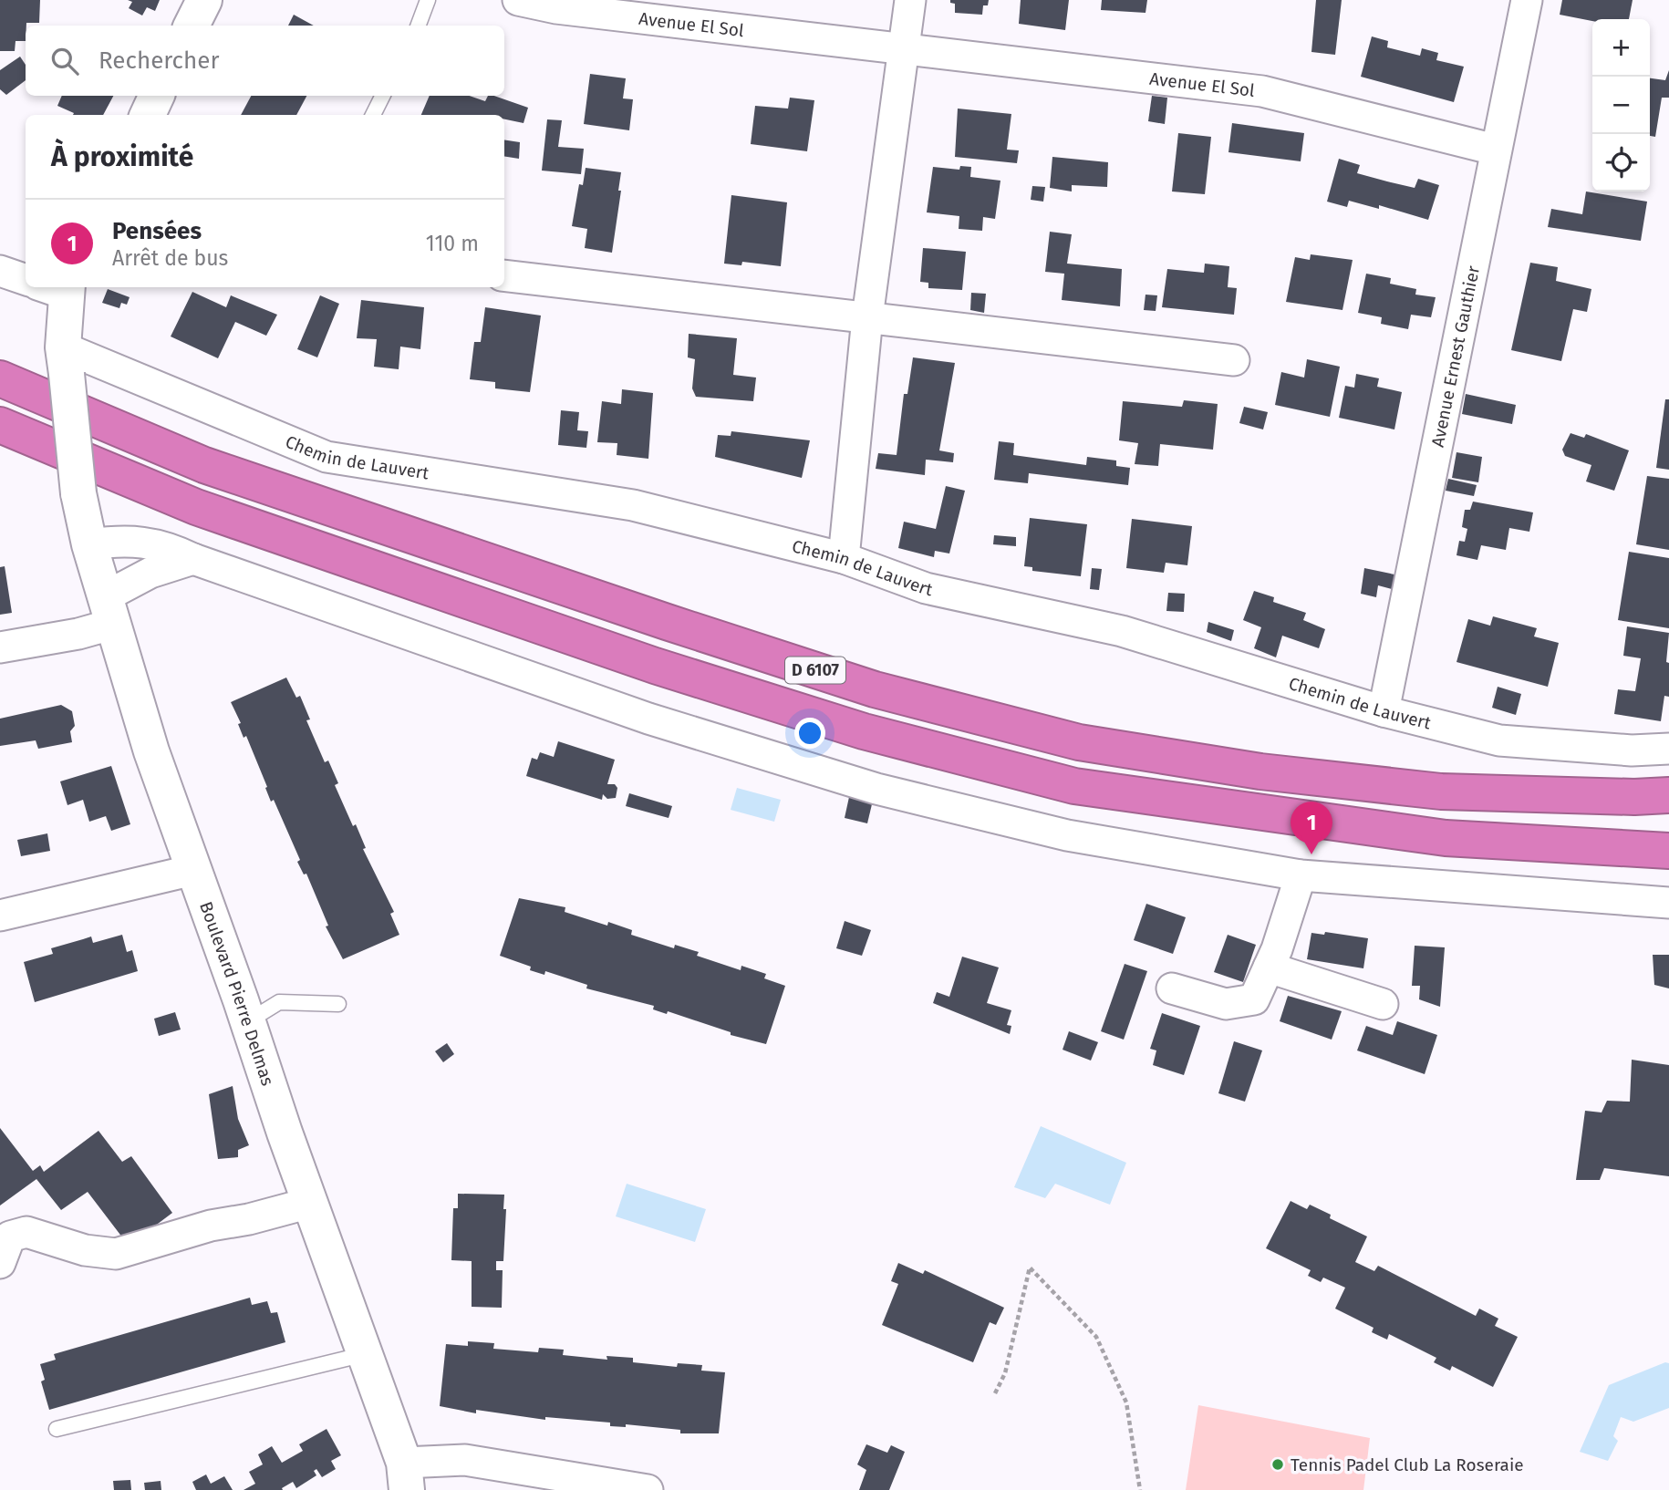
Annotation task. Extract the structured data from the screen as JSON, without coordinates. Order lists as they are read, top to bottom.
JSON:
{
  "streets": {
    "highway": ["D 6107"],
    "street": [
      "Avenue El Sol",
      "Avenue Ernest Gauthier",
      "Chemin de Lauvert",
      "Boulevard Pierre Delmas"
    ]
  },
  "crossings": [
    ["Avenue El Sol", "Avenue Ernest Gauthier"],
    ["Avenue Ernest Gauthier", "Chemin de Lauvert"],
    ["Chemin de Lauvert", "Boulevard Pierre Delmas"]
  ],
  "places": ["Tennis Padel Club La Roseraie"],
  "page": {
    "map_buttons": ["+", "−"],
    "search": "Rechercher",
    "heading": "À proximité",
    "list": [
      {
        "mark": "1",
        "name": "Pensées",
        "note": "Arrêt de bus",
        "value": "110 m"
      }
    ],
    "pins": "1"
  }
}
